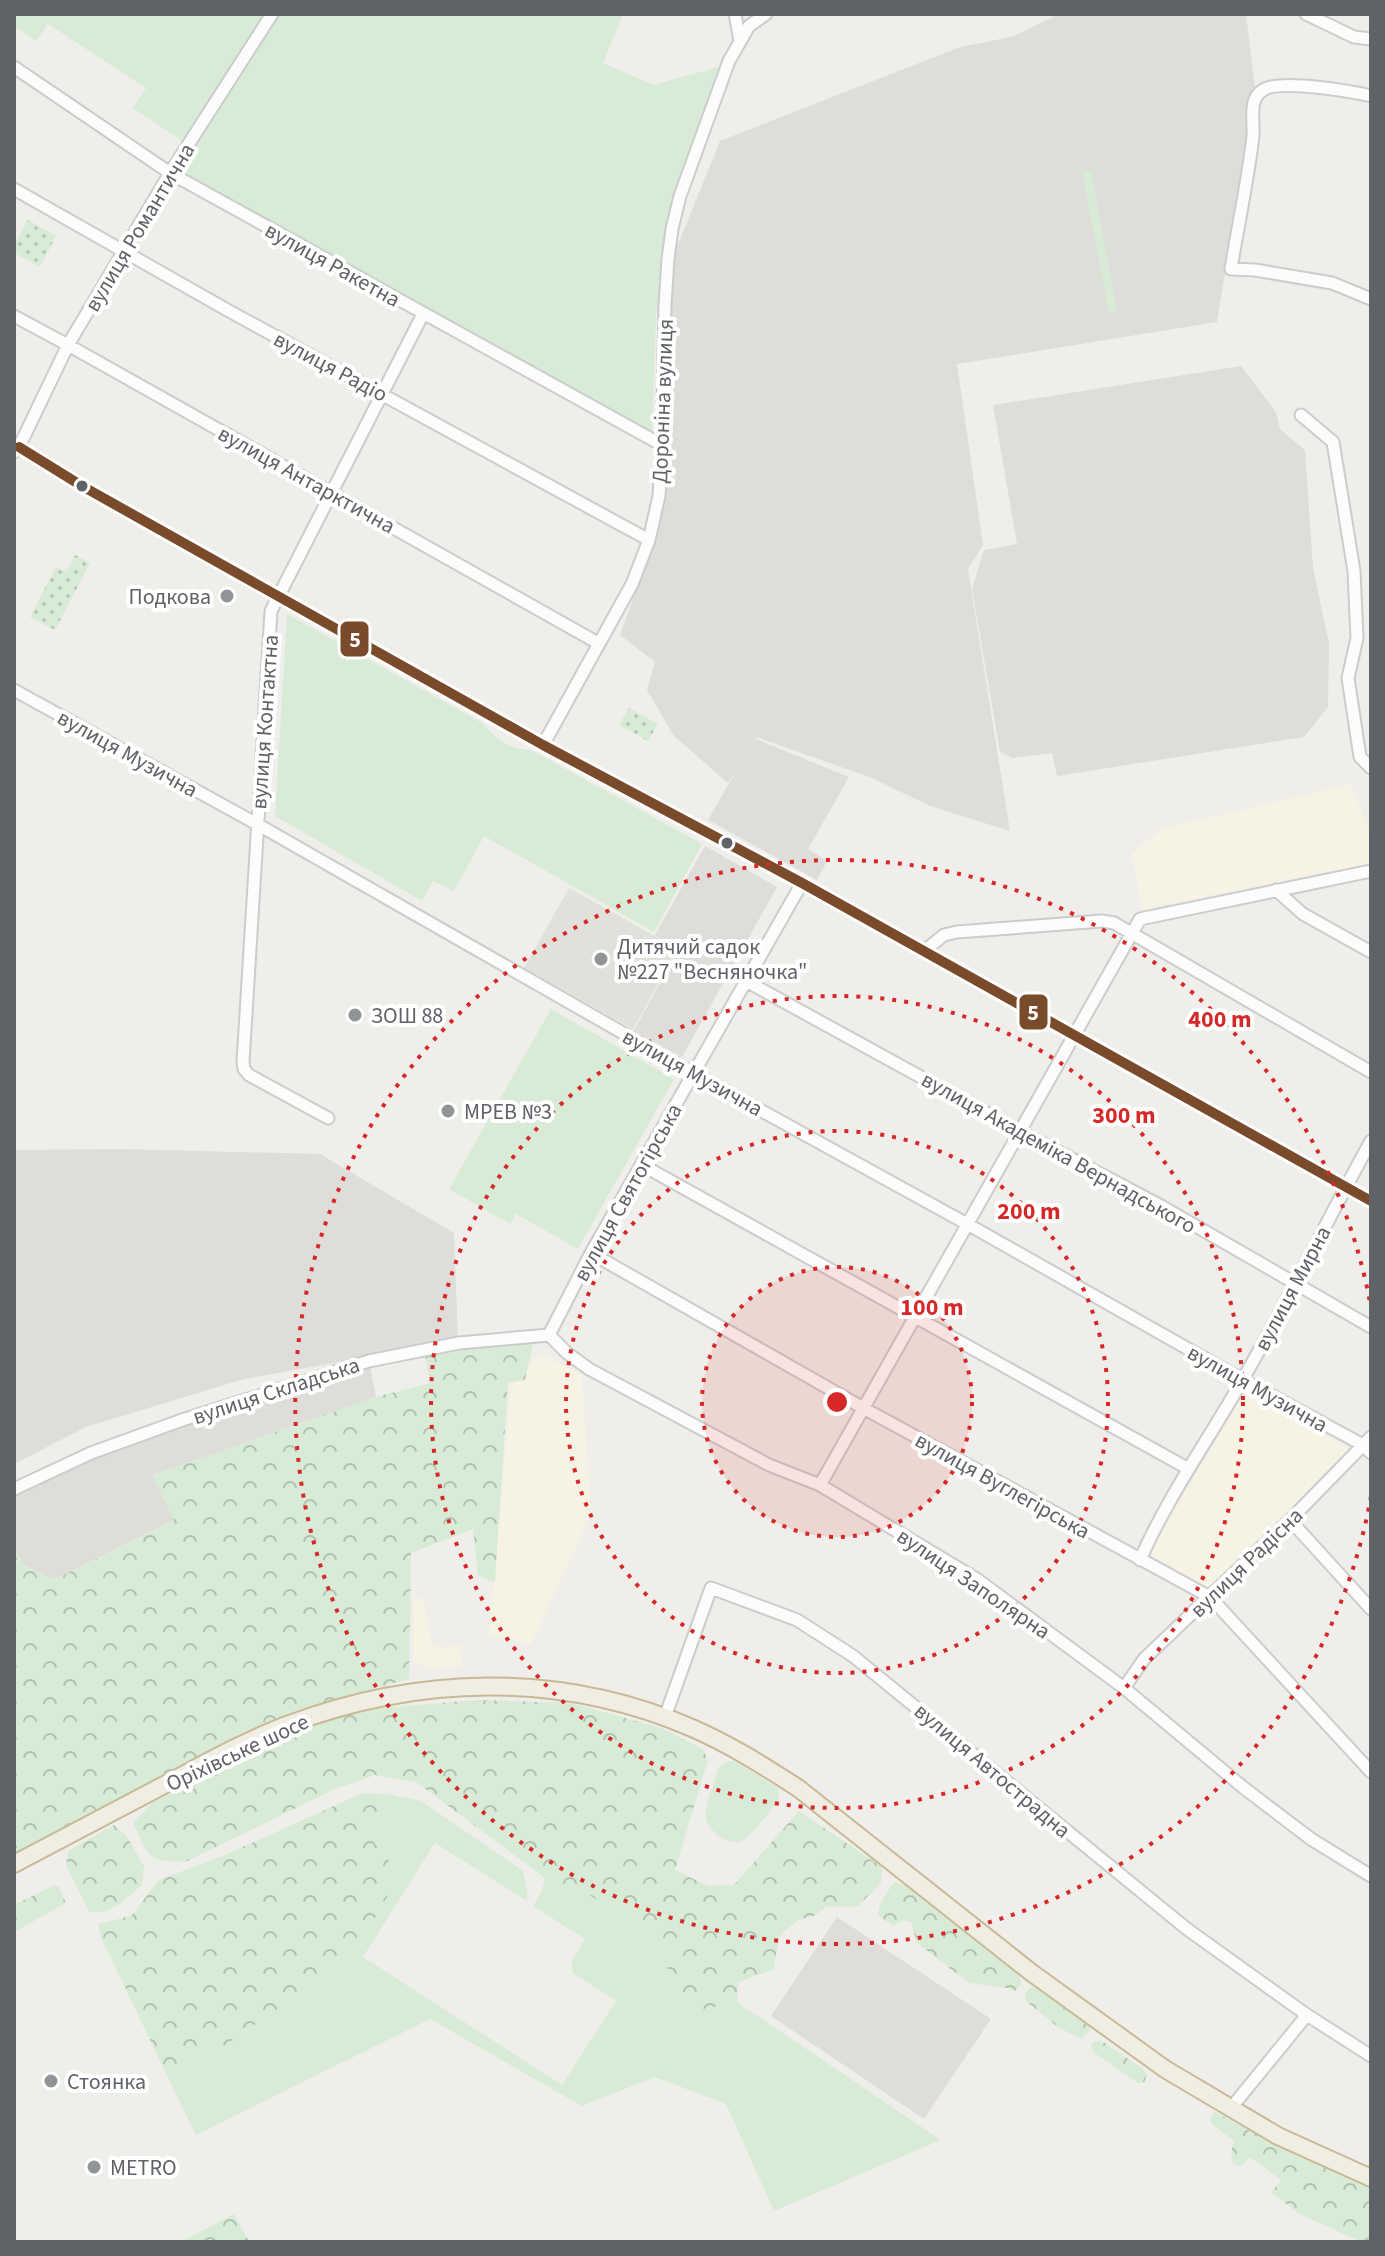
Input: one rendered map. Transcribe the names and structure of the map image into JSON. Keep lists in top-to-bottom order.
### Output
{
  "streets": {
    "highway": ["Оріхівське шосе"],
    "street": [
      "вулиця Романтична",
      "вулиця Ракетна",
      "вулиця Радіо",
      "Дороніна вулиця",
      "вулиця Антарктична",
      "вулиця Контактна",
      "вулиця Музична",
      "вулиця Академіка Вернадського",
      "вулиця Святогірська",
      "вулиця Мирна",
      "вулиця Складська",
      "вулиця Вуглегірська",
      "вулиця Радісна",
      "вулиця Заполярна",
      "вулиця Автострадна"
    ]
  },
  "crossings": [
    ["вулиця Романтична", "вулиця Ракетна"],
    ["вулиця Романтична", "вулиця Радіо"],
    ["вулиця Романтична", "вулиця Антарктична"],
    ["вулиця Ракетна", "Дороніна вулиця"],
    ["вулиця Ракетна", "вулиця Контактна"],
    ["вулиця Радіо", "Дороніна вулиця"],
    ["вулиця Радіо", "вулиця Контактна"],
    ["Дороніна вулиця", "вулиця Антарктична"],
    ["вулиця Антарктична", "вулиця Контактна"],
    ["вулиця Контактна", "вулиця Музична"],
    ["вулиця Музична", "вулиця Святогірська"],
    ["вулиця Музична", "вулиця Мирна"],
    ["вулиця Музична", "вулиця Радісна"],
    ["вулиця Академіка Вернадського", "вулиця Святогірська"],
    ["вулиця Академіка Вернадського", "вулиця Мирна"],
    ["вулиця Святогірська", "вулиця Складська"],
    ["вулиця Святогірська", "вулиця Вуглегірська"],
    ["вулиця Святогірська", "вулиця Заполярна"],
    ["вулиця Мирна", "вулиця Вуглегірська"],
    ["вулиця Складська", "вулиця Заполярна"],
    ["вулиця Вуглегірська", "вулиця Радісна"],
    ["вулиця Радісна", "вулиця Заполярна"],
    ["Оріхівське шосе", "вулиця Автострадна"]
  ],
  "places": [
    "Подкова",
    "Дитячий садок №227 \"Весняночка\"",
    "ЗОШ 88",
    "МРЕВ №3",
    "Стоянка",
    "METRO"
  ],
  "lines": ["transit line 5"],
  "rings": [
    "400 m",
    "300 m",
    "200 m",
    "100 m"
  ]
}
